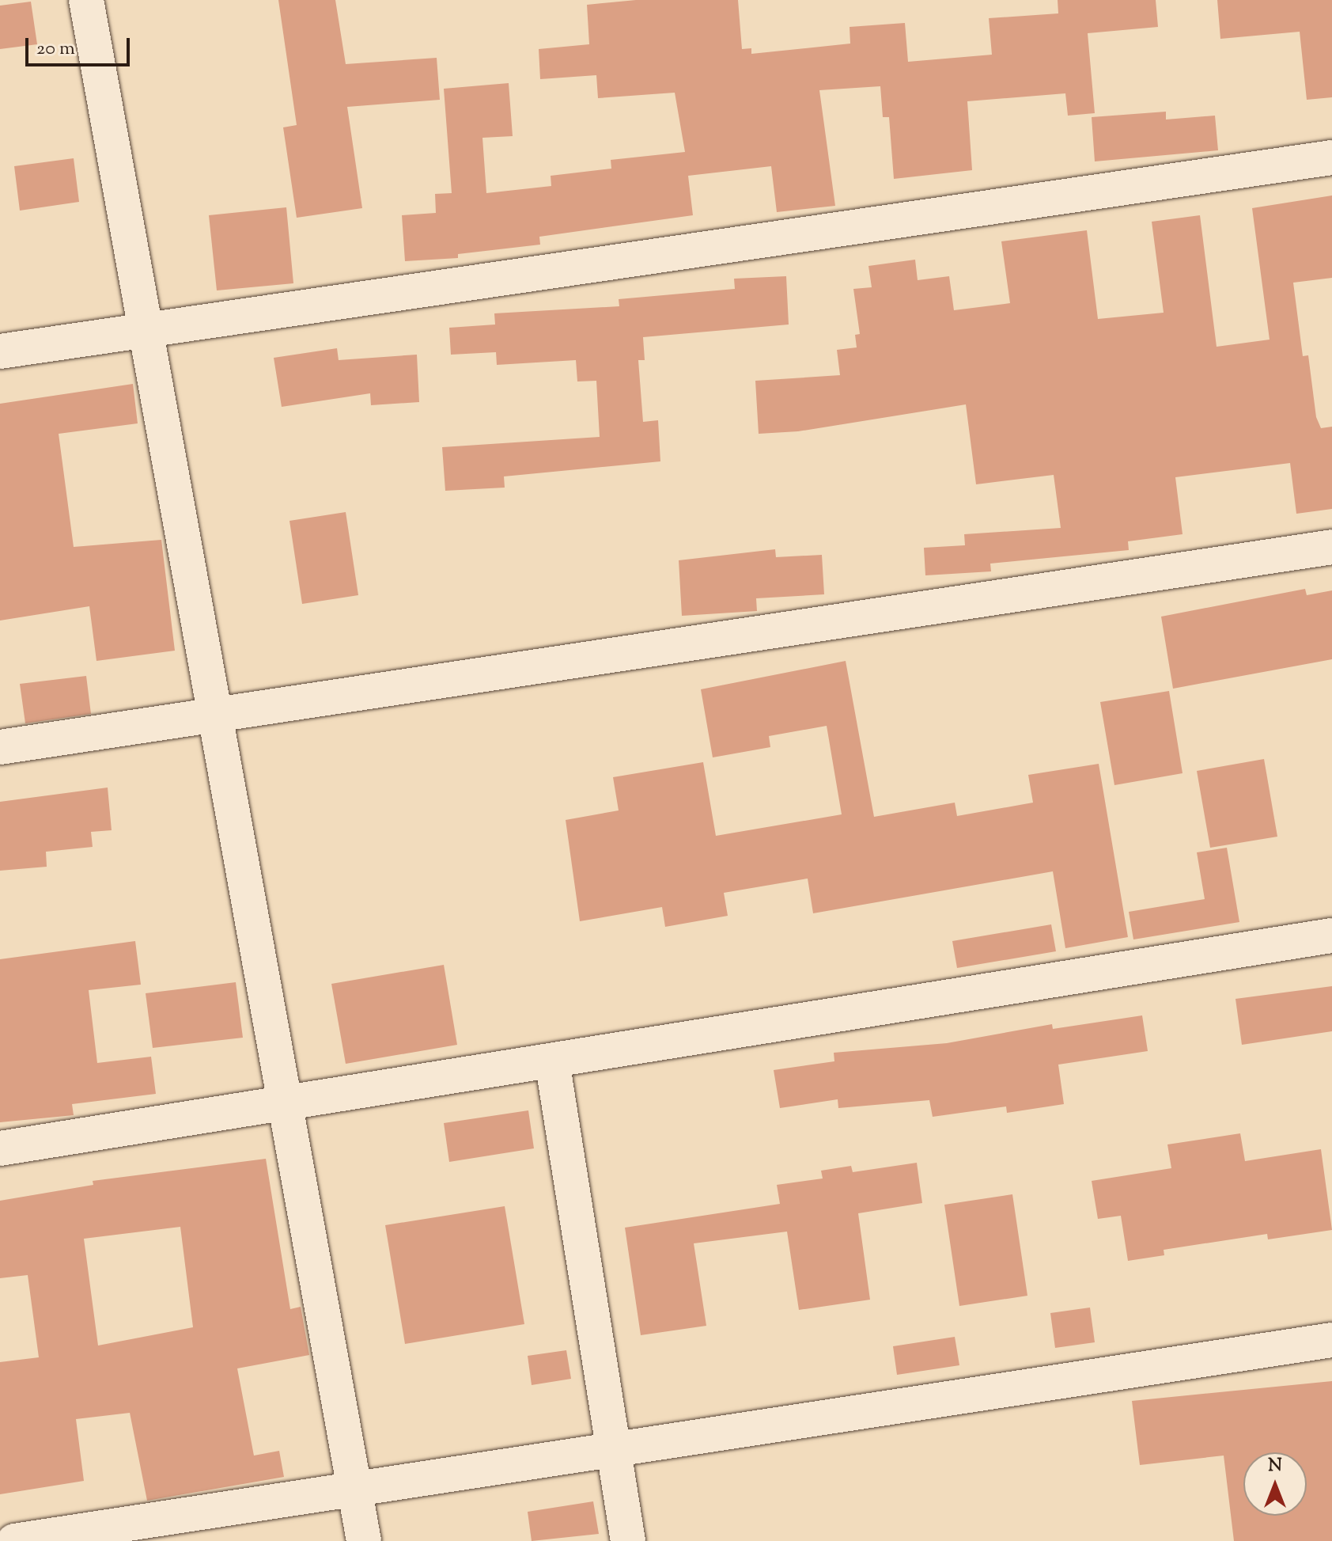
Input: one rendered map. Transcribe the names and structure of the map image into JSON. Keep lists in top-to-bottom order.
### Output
{
  "scale_bar": "20 m",
  "north": "top"
}
